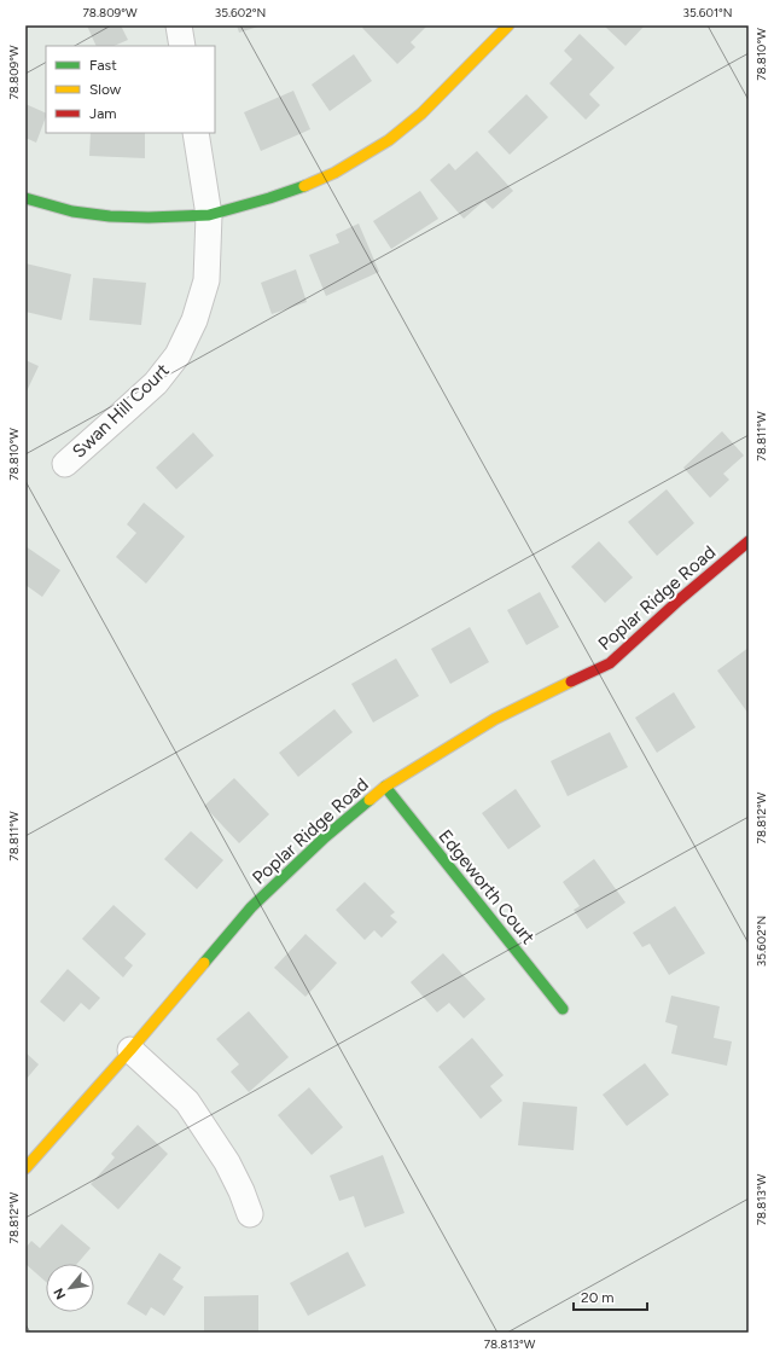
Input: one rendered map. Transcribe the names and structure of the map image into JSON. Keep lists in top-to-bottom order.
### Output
{
  "streets": {
    "street": ["Swan Hill Court", "Poplar Ridge Road", "Edgeworth Court"]
  },
  "crossings": [
    ["Poplar Ridge Road", "Edgeworth Court"]
  ],
  "legend": ["Fast", "Slow", "Jam"],
  "scale_bar": "20 m",
  "north": "bottom left",
  "coordinates": [
    "78.809°W",
    "35.602°N",
    "35.601°N",
    "78.810°W",
    "78.811°W",
    "78.812°W",
    "78.813°W"
  ]
}
